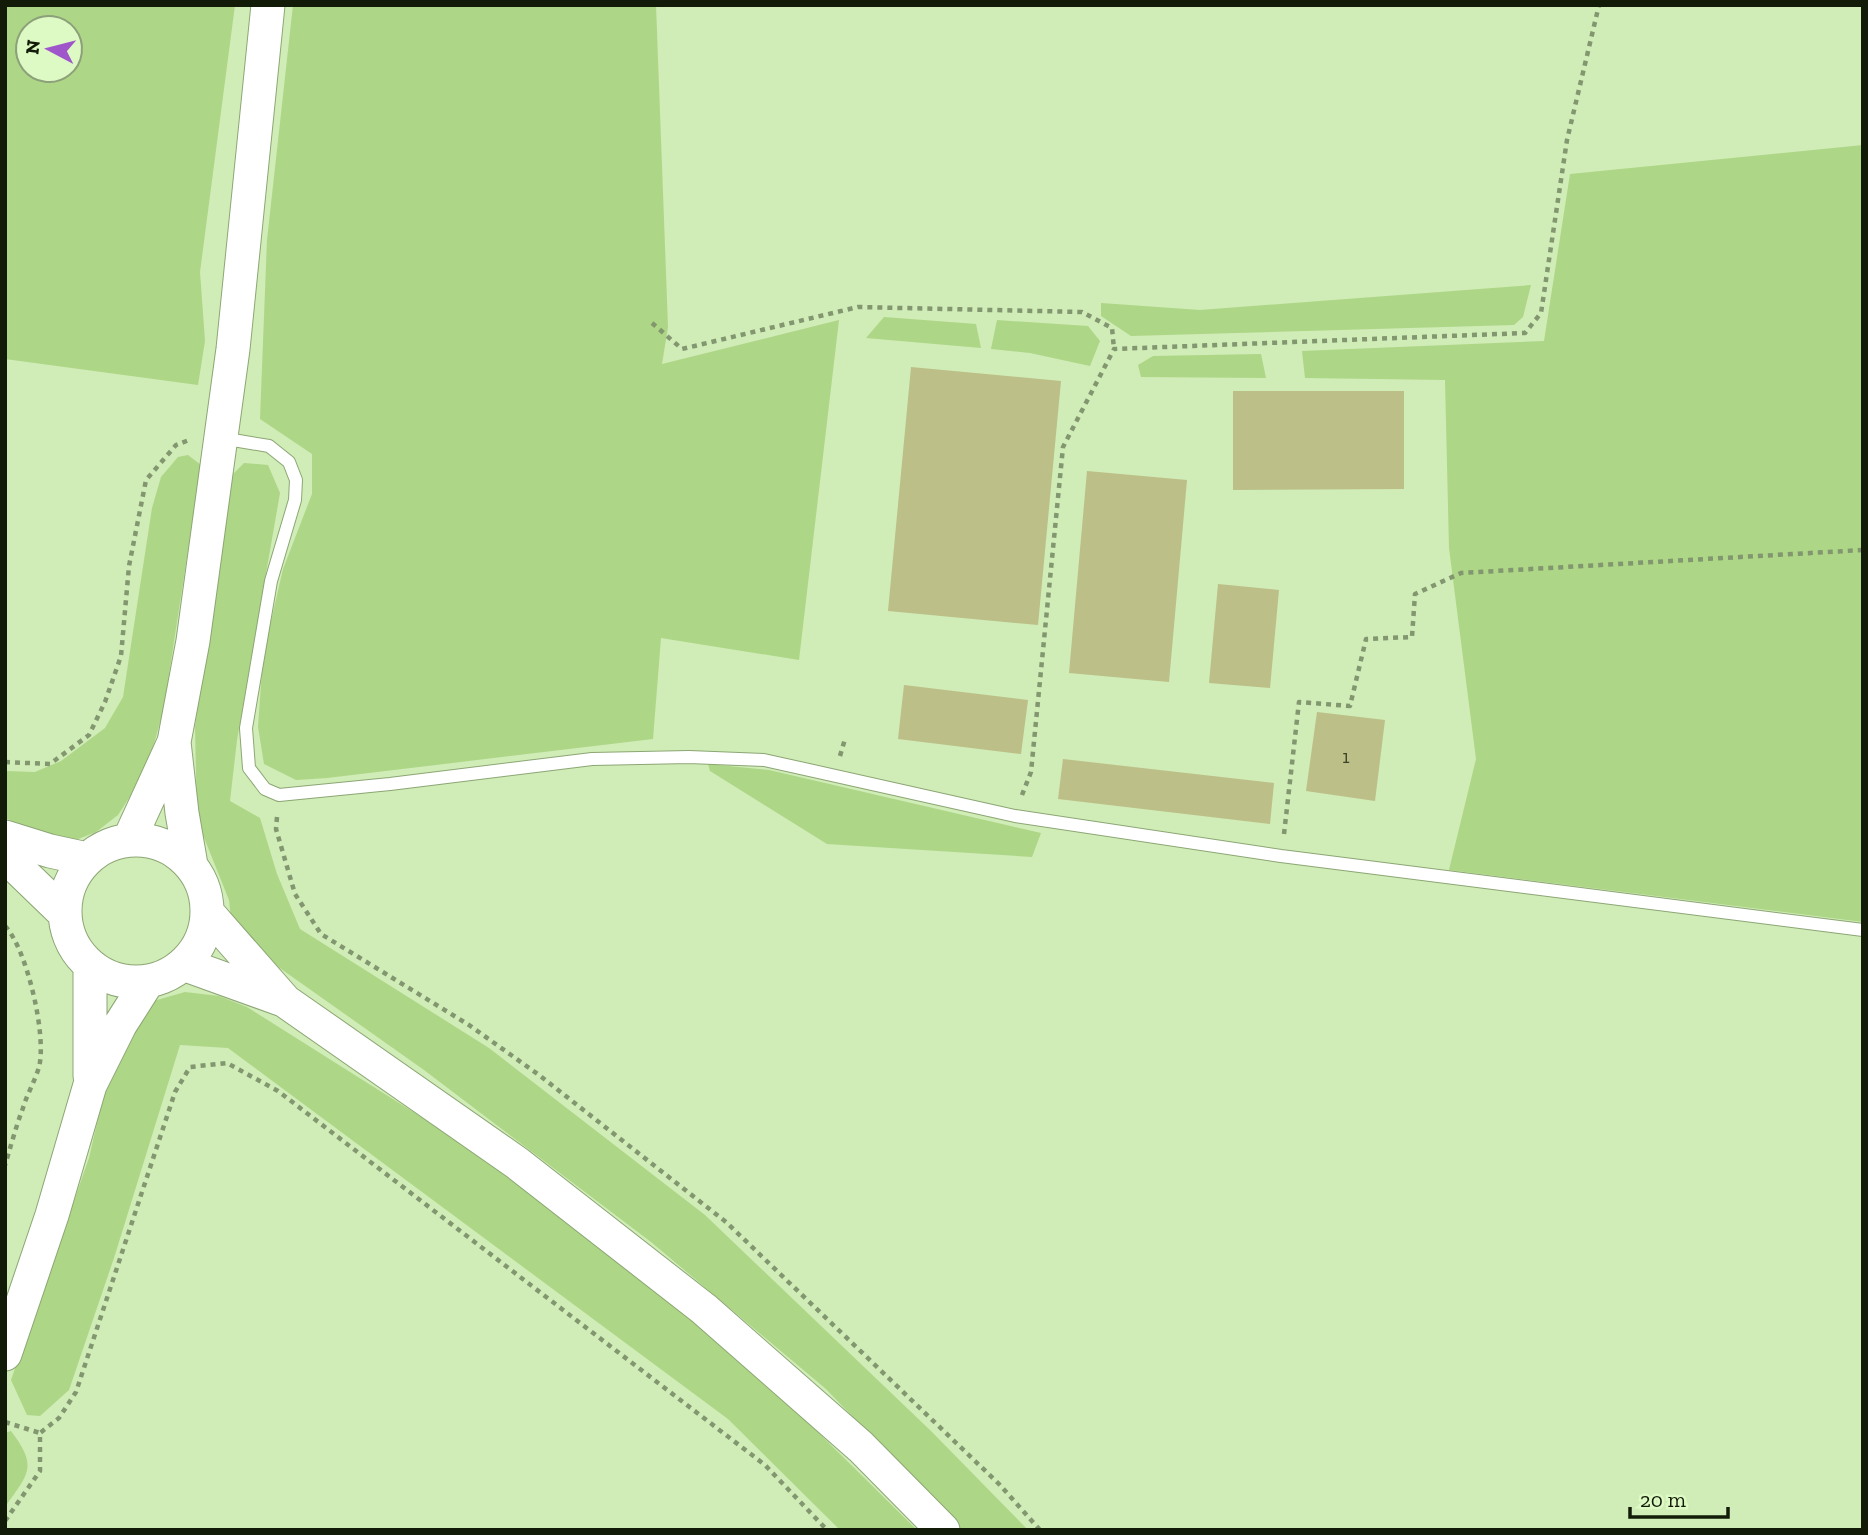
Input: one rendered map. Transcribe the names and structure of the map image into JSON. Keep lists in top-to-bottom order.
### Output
{
  "house_numbers": ["1"],
  "scale_bar": "20 m",
  "north": "left"
}
